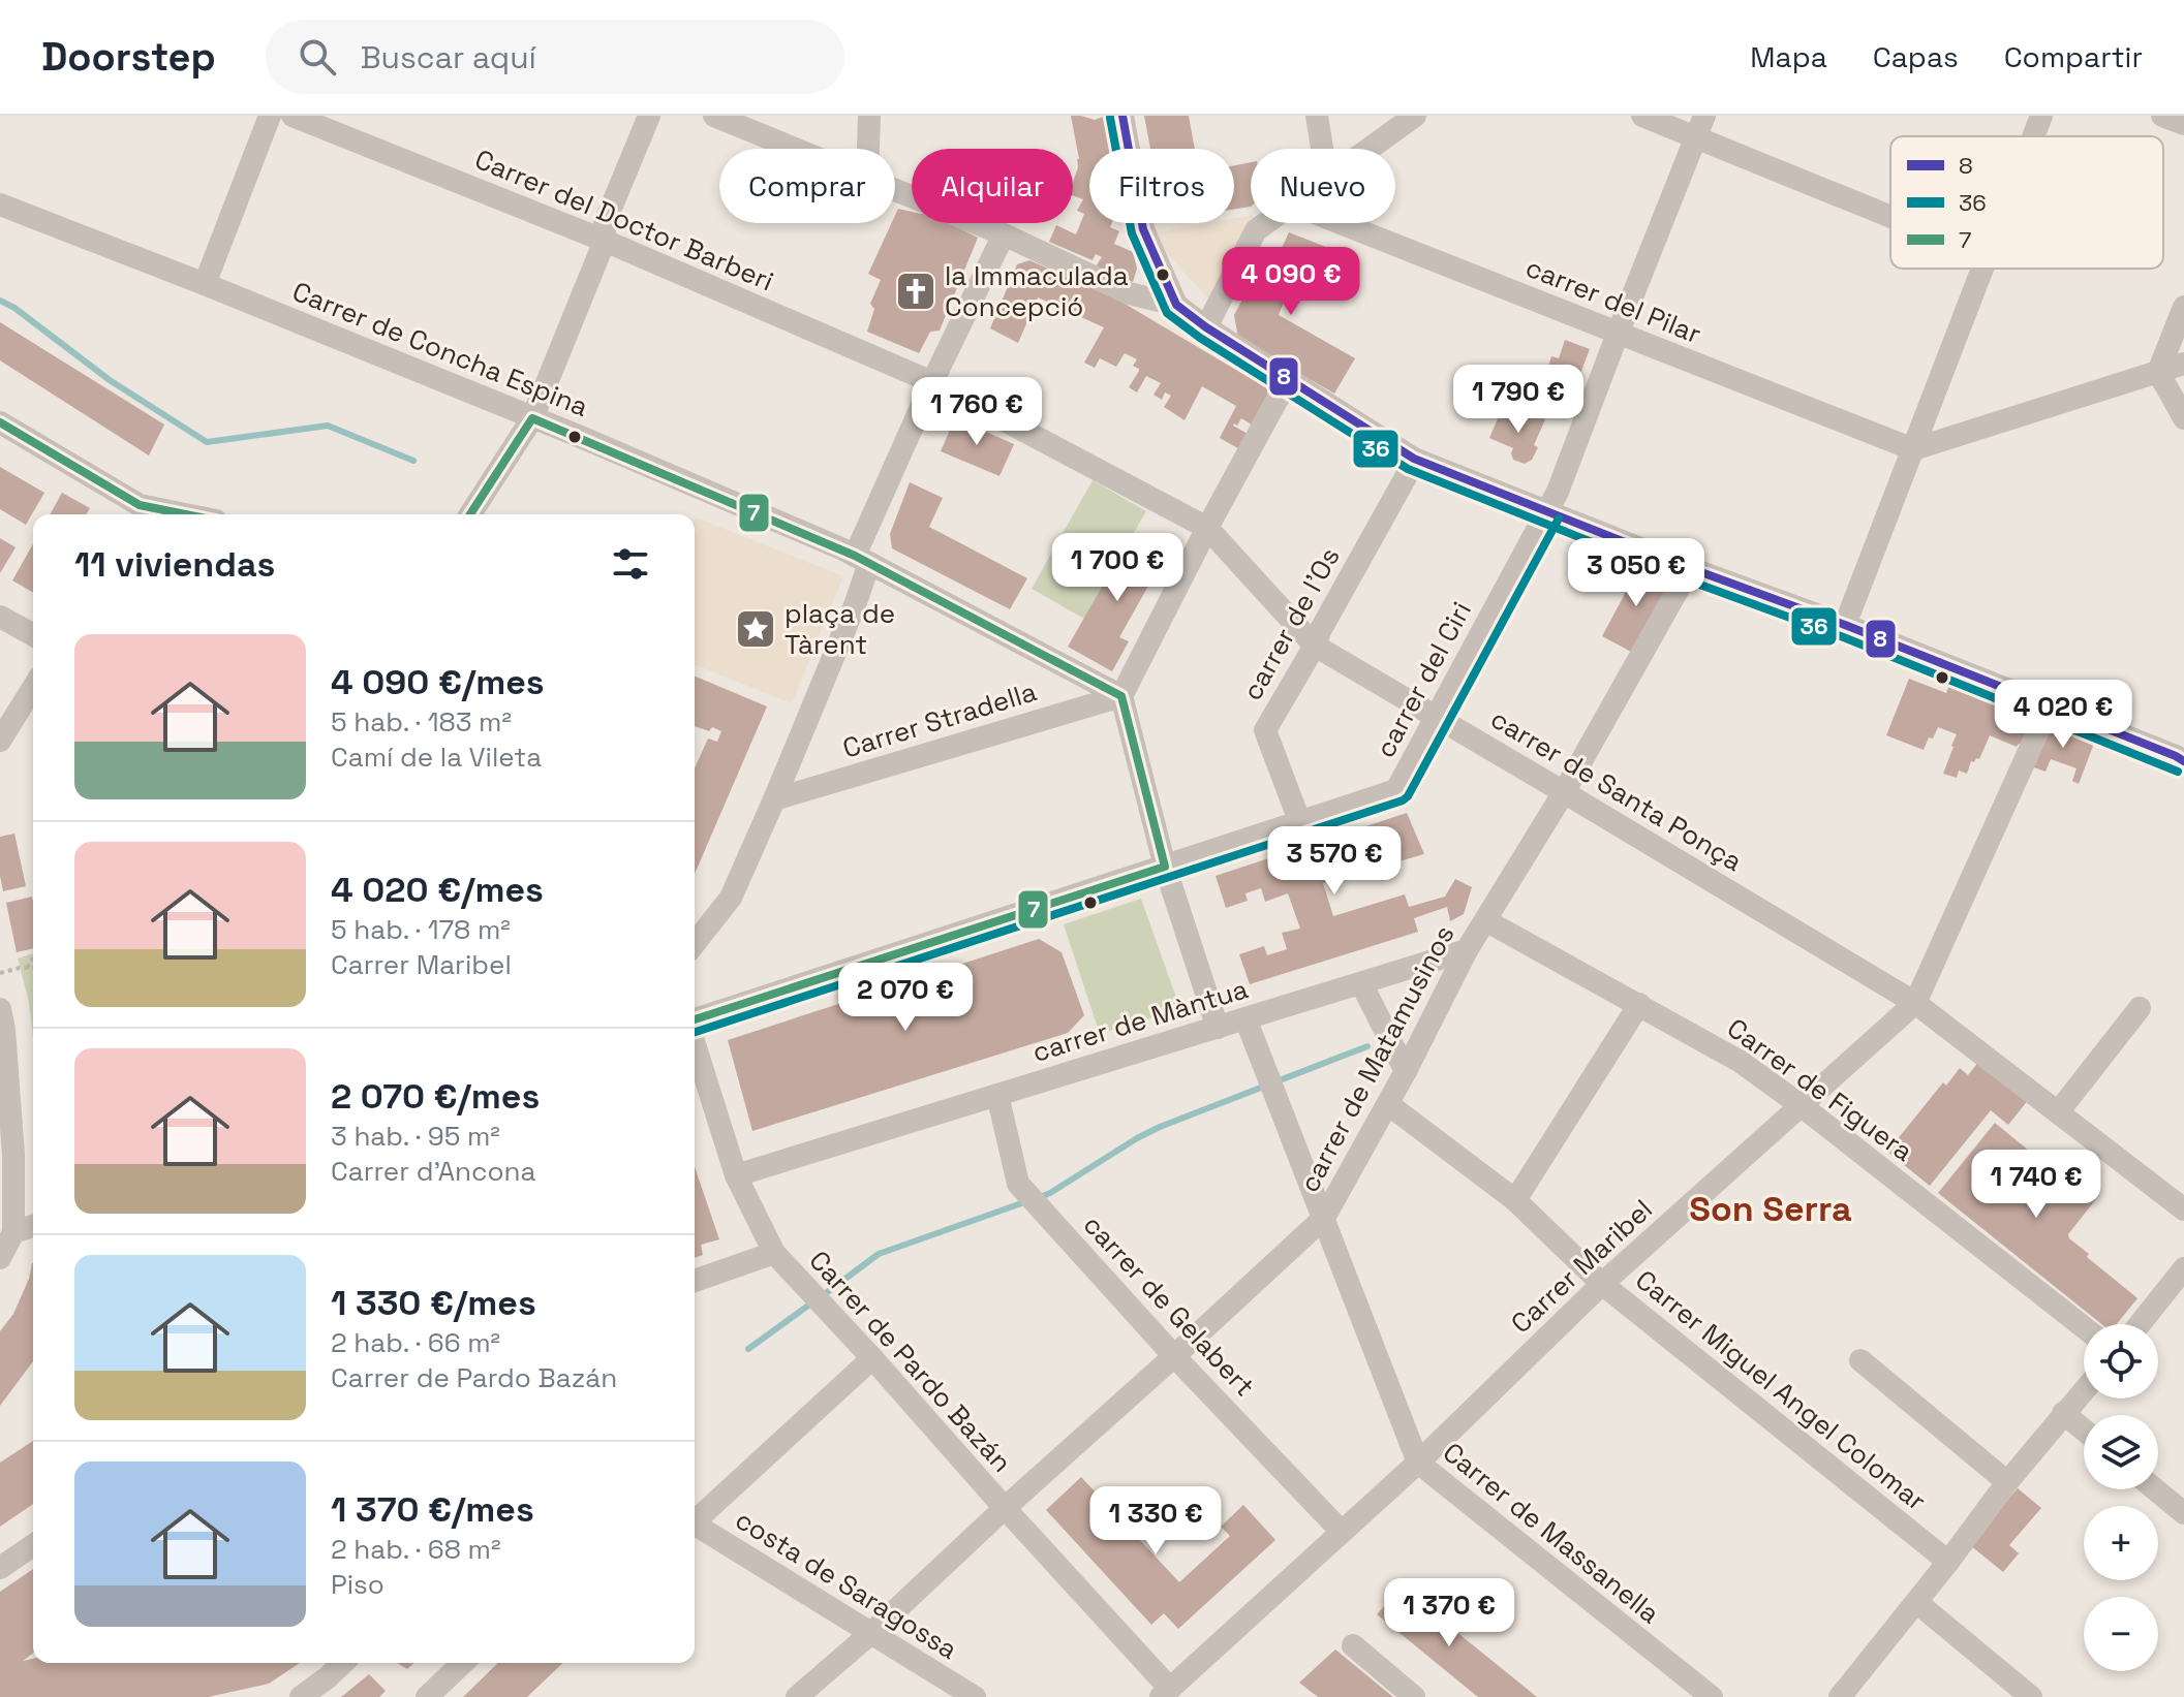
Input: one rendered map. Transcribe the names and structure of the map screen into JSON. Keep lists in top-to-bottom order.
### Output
{
  "streets": {
    "street": [
      "Carrer del Doctor Barberi",
      "carrer del Pilar",
      "Carrer de Concha Espina",
      "carrer de l'Os",
      "carrer del Ciri",
      "Carrer Stradella",
      "carrer de Santa Ponça",
      "carrer de Màntua",
      "carrer de Matamusinos",
      "Carrer de Figuera",
      "Carrer Maribel",
      "carrer de Gelabert",
      "Carrer de Pardo Bazán",
      "Carrer Miguel Angel Colomar",
      "Carrer de Massanella",
      "costa de Saragossa"
    ]
  },
  "crossings": [
    ["Carrer del Doctor Barberi", "carrer de Santa Ponça"],
    ["carrer del Pilar", "carrer del Ciri"],
    ["Carrer de Concha Espina", "Carrer Stradella"],
    ["carrer de l'Os", "carrer del Ciri"],
    ["carrer de l'Os", "carrer de Santa Ponça"],
    ["carrer del Ciri", "carrer de Santa Ponça"],
    ["carrer de Santa Ponça", "carrer de Matamusinos"],
    ["carrer de Santa Ponça", "Carrer Maribel"],
    ["carrer de Màntua", "carrer de Matamusinos"],
    ["carrer de Màntua", "carrer de Gelabert"],
    ["carrer de Màntua", "Carrer de Pardo Bazán"],
    ["carrer de Màntua", "Carrer de Massanella"],
    ["carrer de Matamusinos", "Carrer de Figuera"],
    ["carrer de Matamusinos", "carrer de Gelabert"],
    ["carrer de Matamusinos", "Carrer de Pardo Bazán"],
    ["carrer de Matamusinos", "Carrer Miguel Angel Colomar"],
    ["carrer de Matamusinos", "Carrer de Massanella"],
    ["carrer de Matamusinos", "costa de Saragossa"],
    ["Carrer de Figuera", "Carrer Maribel"],
    ["Carrer Maribel", "carrer de Gelabert"],
    ["Carrer Maribel", "Carrer de Pardo Bazán"],
    ["Carrer Maribel", "Carrer Miguel Angel Colomar"],
    ["Carrer Maribel", "Carrer de Massanella"]
  ],
  "districts": ["Son Serra"],
  "places": {
    "church": ["la Immaculada Concepció"],
    "place": ["plaça de Tàrent"]
  },
  "lines": ["transit line 8", "transit line 36", "transit line 7"],
  "legend": ["8", "36", "7"],
  "page": {
    "header": "Doorstep",
    "search": "Buscar aquí",
    "nav": ["Mapa", "Capas", "Compartir"],
    "chip": [
      "Comprar",
      "Alquilar",
      "Filtros",
      "Nuevo"
    ],
    "price": [
      "4 090 €",
      "1 790 €",
      "1 760 €",
      "1 700 €",
      "3 050 €",
      "4 020 €",
      "3 570 €",
      "2 070 €",
      "1 740 €",
      "1 330 €",
      "1 370 €"
    ],
    "heading": "11 viviendas",
    "list": [
      {
        "name": "4 090 €/mes",
        "note": "5 hab. · 183 m² · Camí de la Vileta"
      },
      {
        "name": "4 020 €/mes",
        "note": "5 hab. · 178 m² · Carrer Maribel"
      },
      {
        "name": "2 070 €/mes",
        "note": "3 hab. · 95 m² · Carrer d'Ancona"
      },
      {
        "name": "1 330 €/mes",
        "note": "2 hab. · 66 m² · Carrer de Pardo Bazán"
      },
      {
        "name": "1 370 €/mes",
        "note": "2 hab. · 68 m² · Piso"
      }
    ],
    "map_buttons": ["+", "−"]
  }
}
